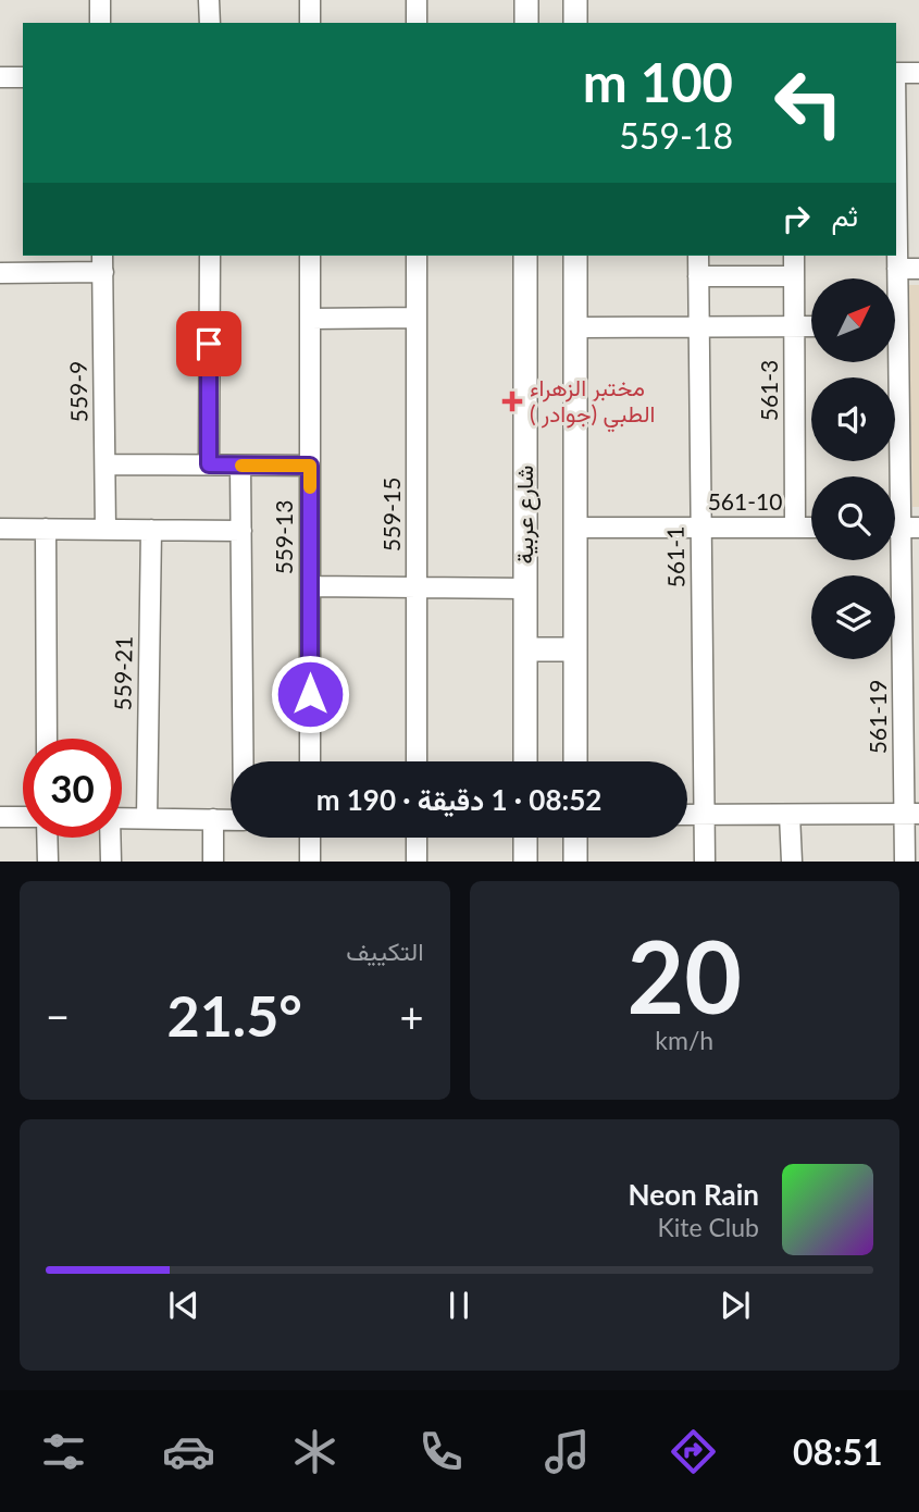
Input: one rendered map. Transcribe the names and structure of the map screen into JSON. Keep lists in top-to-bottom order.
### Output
{
  "streets": {
    "main road": ["شارع عربية"],
    "street": [
      "561-3",
      "559-9",
      "561-10",
      "559-15",
      "559-13",
      "561-1",
      "559-21",
      "561-19"
    ]
  },
  "crossings": [
    ["561-3", "561-10"],
    ["561-10", "561-1"]
  ],
  "places": {
    "health": ["مختبر الزهراء الطبي (جوادر )"]
  },
  "north": "top right",
  "page": {
    "turn": ["100 m", "559-18"],
    "then": "ثم",
    "limit": "30",
    "trip": "08:52 · 1 دقيقة · 190 m",
    "tile": [
      ["20", "km/h"],
      "التكييف"
    ],
    "heat": ["−", "21.5°", "+"],
    "song": ["Neon Rain", "Kite Club"],
    "tabs": "08:51"
  }
}
